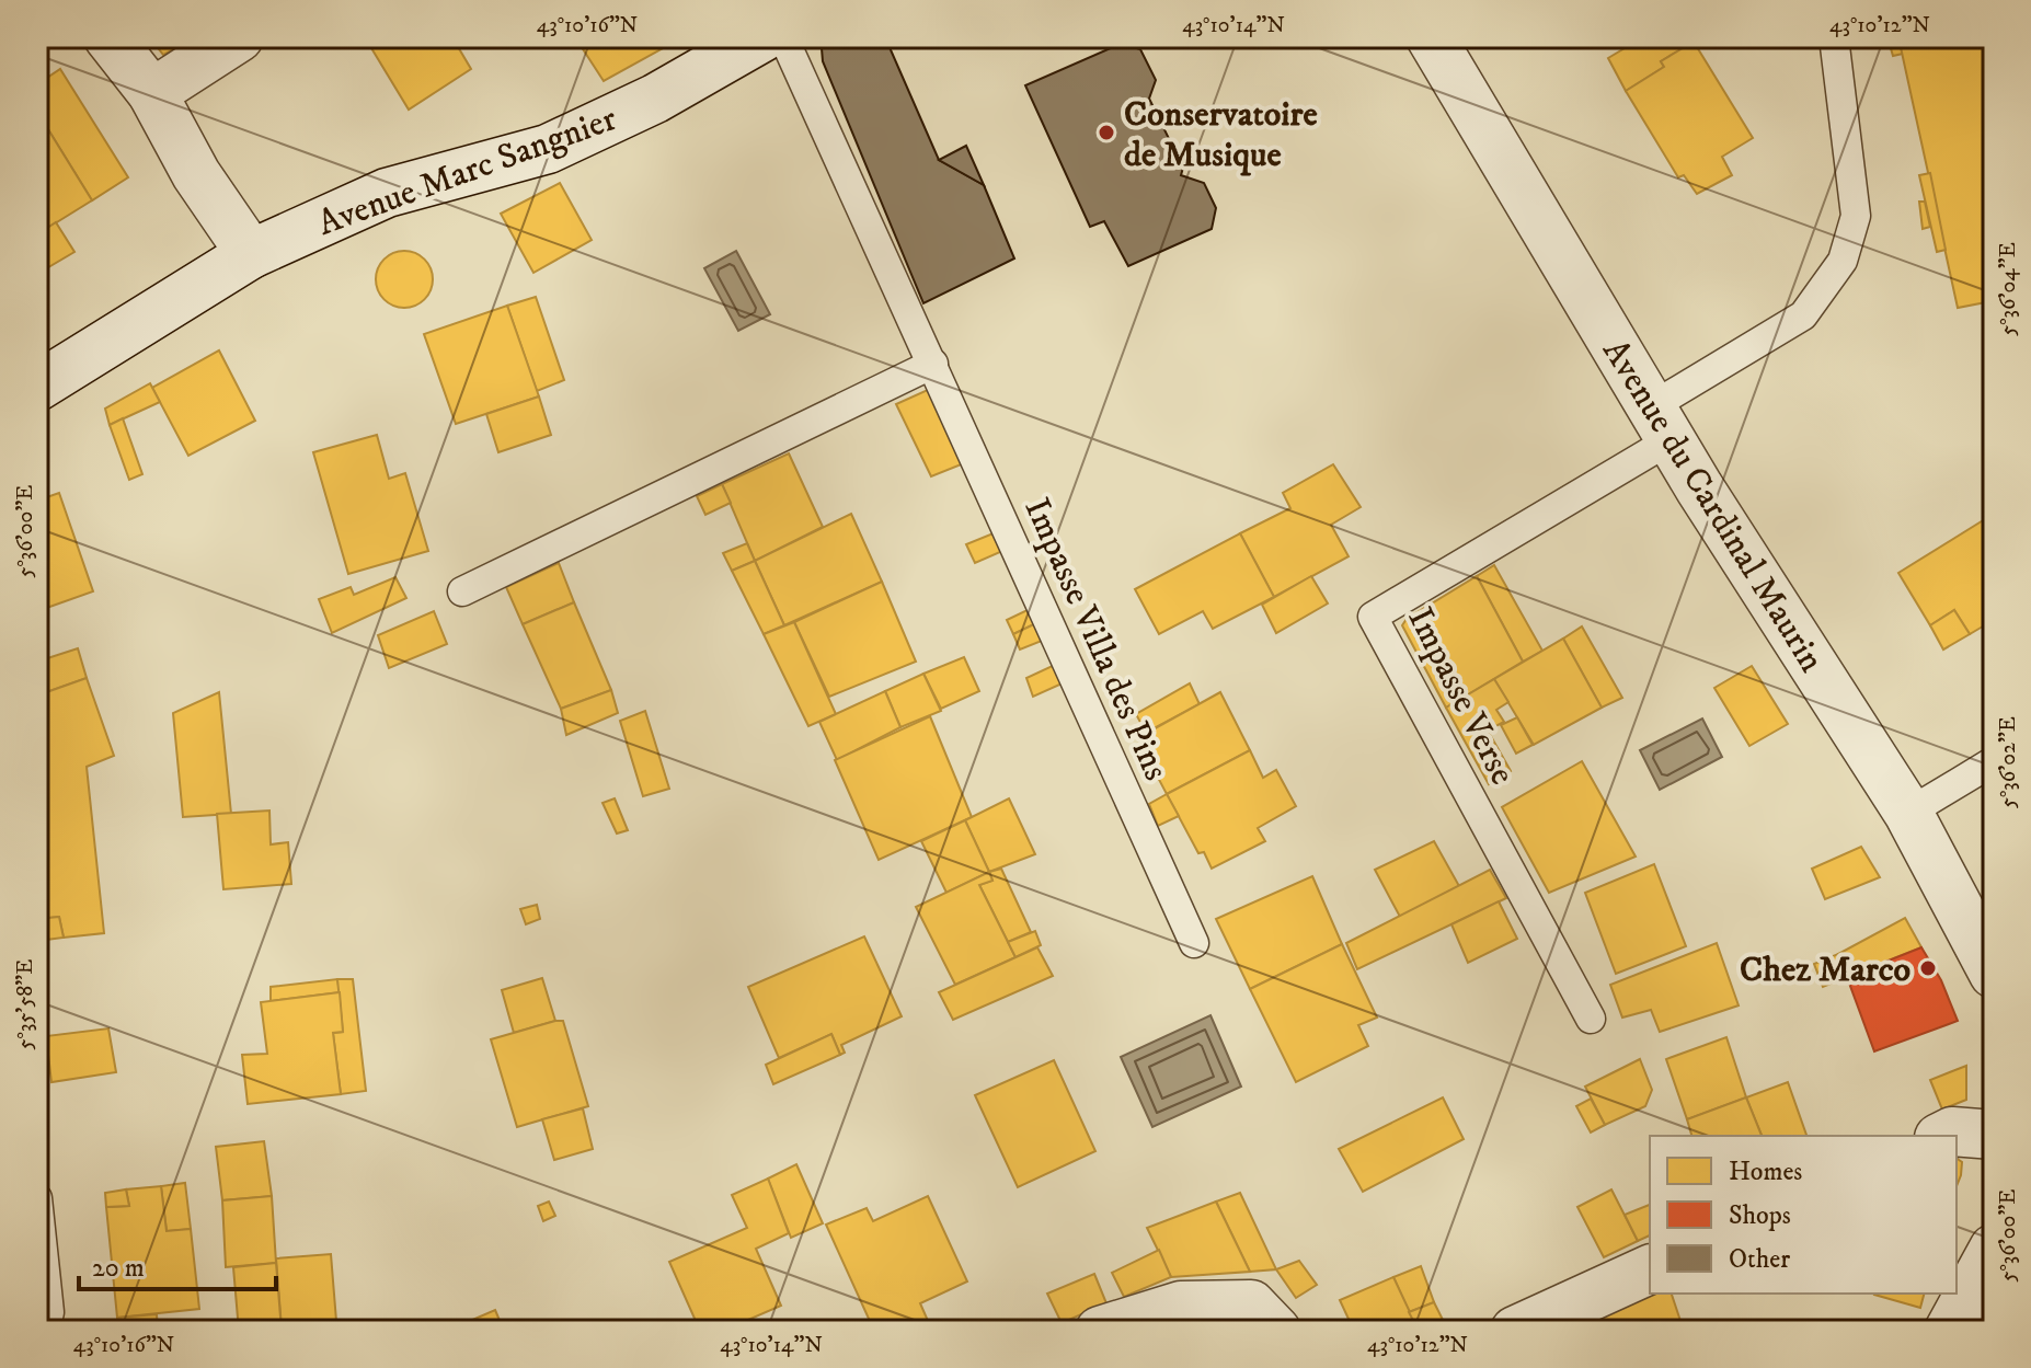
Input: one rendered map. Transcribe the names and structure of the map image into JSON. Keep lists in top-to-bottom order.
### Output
{
  "streets": {
    "street": ["Avenue Marc Sangnier", "Avenue du Cardinal Maurin"],
    "lane": ["Impasse Villa des Pins", "Impasse Verse"]
  },
  "crossings": [
    ["Avenue du Cardinal Maurin", "Impasse Verse"]
  ],
  "places": ["Conservatoire de Musique", "Chez Marco"],
  "legend": ["Homes", "Shops", "Other"],
  "scale_bar": "20 m",
  "coordinates": [
    "43°10'16\"N",
    "43°10'14\"N",
    "43°10'12\"N",
    "5°36'04\"E",
    "5°36'00\"E",
    "5°36'02\"E",
    "5°35'58\"E"
  ]
}
